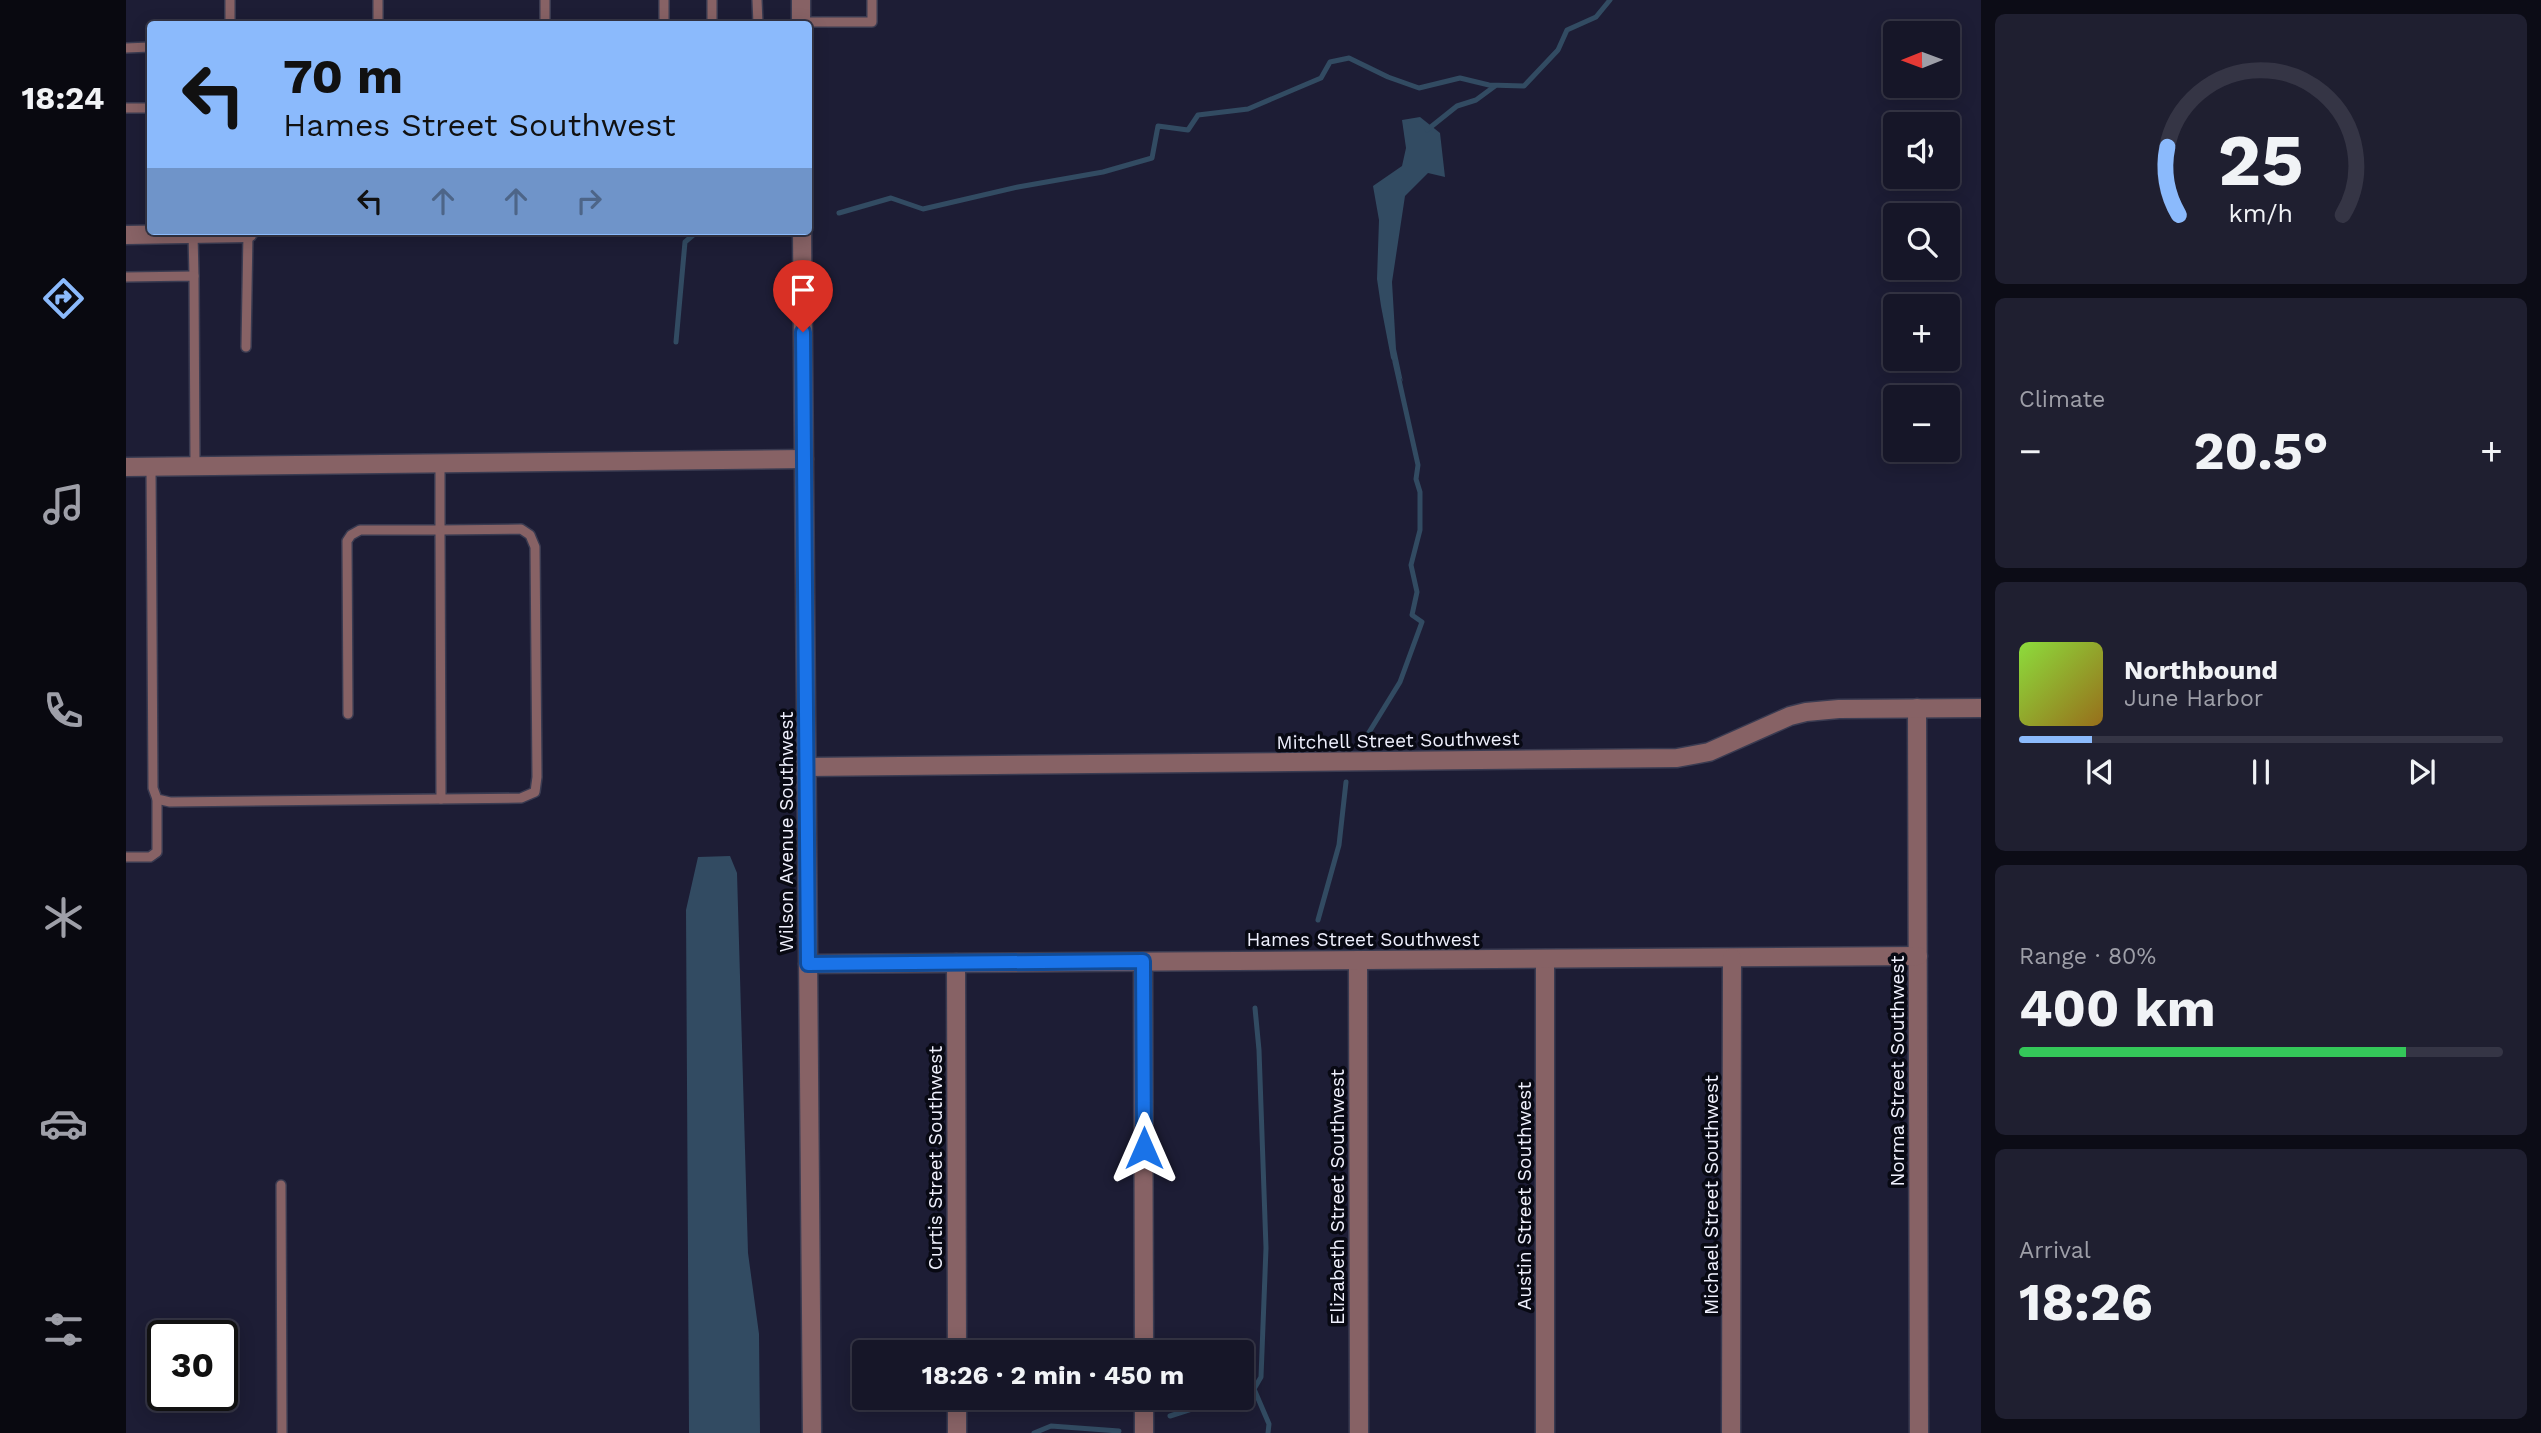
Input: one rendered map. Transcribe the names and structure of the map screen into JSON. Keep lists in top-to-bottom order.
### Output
{
  "streets": {
    "street": [
      "Mitchell Street Southwest",
      "Wilson Avenue Southwest",
      "Hames Street Southwest",
      "Norma Street Southwest",
      "Curtis Street Southwest",
      "Michael Street Southwest",
      "Austin Street Southwest",
      "Elizabeth Street Southwest"
    ]
  },
  "crossings": [
    ["Mitchell Street Southwest", "Wilson Avenue Southwest"],
    ["Mitchell Street Southwest", "Norma Street Southwest"],
    ["Wilson Avenue Southwest", "Hames Street Southwest"],
    ["Hames Street Southwest", "Norma Street Southwest"],
    ["Hames Street Southwest", "Curtis Street Southwest"],
    ["Hames Street Southwest", "Michael Street Southwest"],
    ["Hames Street Southwest", "Austin Street Southwest"],
    ["Hames Street Southwest", "Elizabeth Street Southwest"]
  ],
  "north": "left",
  "page": {
    "tabs": "18:24",
    "map_buttons": ["+", "−"],
    "turn": ["70 m", "Hames Street Southwest"],
    "tile": [
      "Climate",
      ["Range · 80%", "400 km"],
      ["Arrival", "18:26"]
    ],
    "heat": ["−", "20.5°", "+"],
    "song": ["Northbound", "June Harbor"],
    "limit": "30",
    "trip": "18:26 · 2 min · 450 m",
    "gauge": ["25", "km/h"]
  }
}
